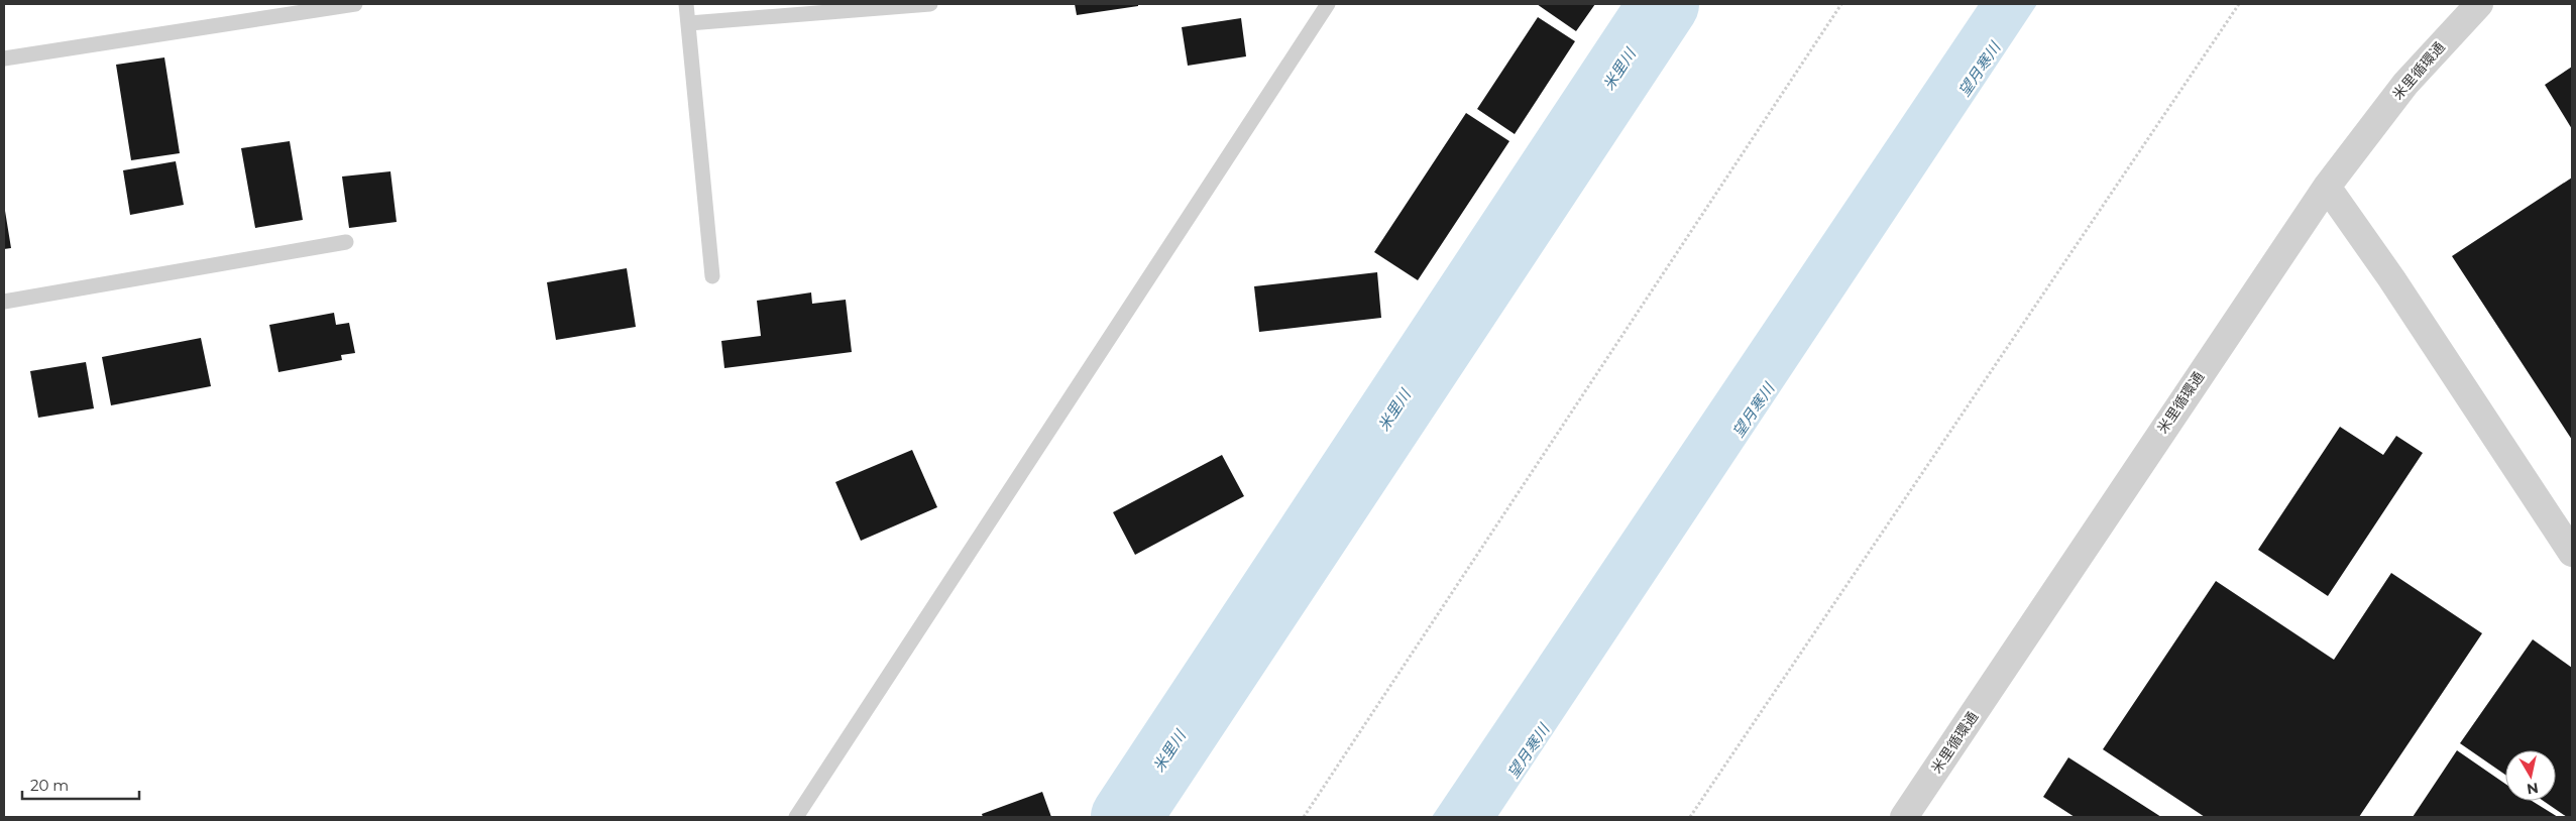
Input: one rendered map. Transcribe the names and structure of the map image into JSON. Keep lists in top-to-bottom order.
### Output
{
  "streets": {
    "street": ["米里循環通"]
  },
  "water": ["米里川", "望月寒川"],
  "scale_bar": "20 m",
  "north": "bottom"
}
